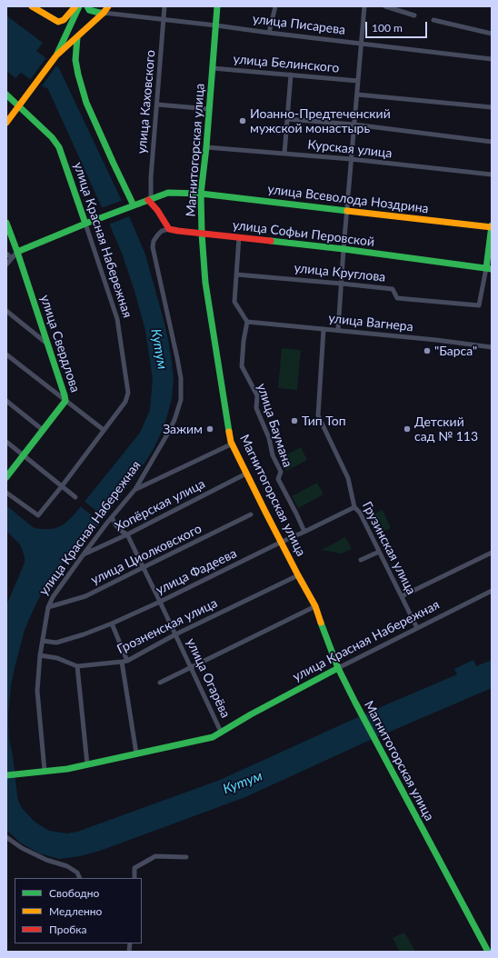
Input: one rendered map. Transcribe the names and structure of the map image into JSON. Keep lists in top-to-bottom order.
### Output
{
  "streets": {
    "main road": [
      "Магнитогорская улица",
      "улица Всеволода Ноздрина",
      "улица Софьи Перовской",
      "улица Красная Набережная",
      "улица Свердлова"
    ],
    "street": [
      "улица Писарева",
      "улица Белинского",
      "улица Каховского",
      "Курская улица",
      "улица Круглова",
      "улица Вагнера",
      "улица Баумана",
      "Хопёрская улица",
      "Грузинская улица",
      "улица Циолковского",
      "улица Фадеева",
      "Грозненская улица",
      "улица Огарёва"
    ]
  },
  "crossings": [
    ["улица Писарева", "улица Каховского"],
    ["улица Писарева", "Магнитогорская улица"],
    ["улица Белинского", "Магнитогорская улица"],
    ["улица Каховского", "улица Всеволода Ноздрина"],
    ["Курская улица", "Магнитогорская улица"],
    ["Магнитогорская улица", "улица Всеволода Ноздрина"],
    ["Магнитогорская улица", "улица Софьи Перовской"],
    ["Магнитогорская улица", "улица Красная Набережная"],
    ["Магнитогорская улица", "Хопёрская улица"],
    ["Магнитогорская улица", "улица Фадеева"],
    ["Магнитогорская улица", "Грозненская улица"],
    ["улица Софьи Перовской", "улица Красная Набережная"],
    ["улица Софьи Перовской", "улица Круглова"],
    ["улица Красная Набережная", "Хопёрская улица"],
    ["улица Красная Набережная", "Грузинская улица"],
    ["улица Красная Набережная", "улица Циолковского"],
    ["улица Красная Набережная", "улица Фадеева"],
    ["улица Красная Набережная", "Грозненская улица"],
    ["улица Красная Набережная", "улица Огарёва"],
    ["улица Вагнера", "улица Баумана"],
    ["улица Вагнера", "Грузинская улица"],
    ["улица Баумана", "улица Фадеева"],
    ["Хопёрская улица", "улица Огарёва"],
    ["Грузинская улица", "улица Фадеева"],
    ["улица Циолковского", "улица Огарёва"],
    ["улица Фадеева", "улица Огарёва"],
    ["Грозненская улица", "улица Огарёва"]
  ],
  "water": ["Кутум"],
  "places": [
    "Иоанно-Предтеченский мужской монастырь",
    "\"Барса\"",
    "Тип Топ",
    "Зажим",
    "Детский сад № 113"
  ],
  "legend": ["Свободно", "Медленно", "Пробка"],
  "scale_bar": "100 m"
}
